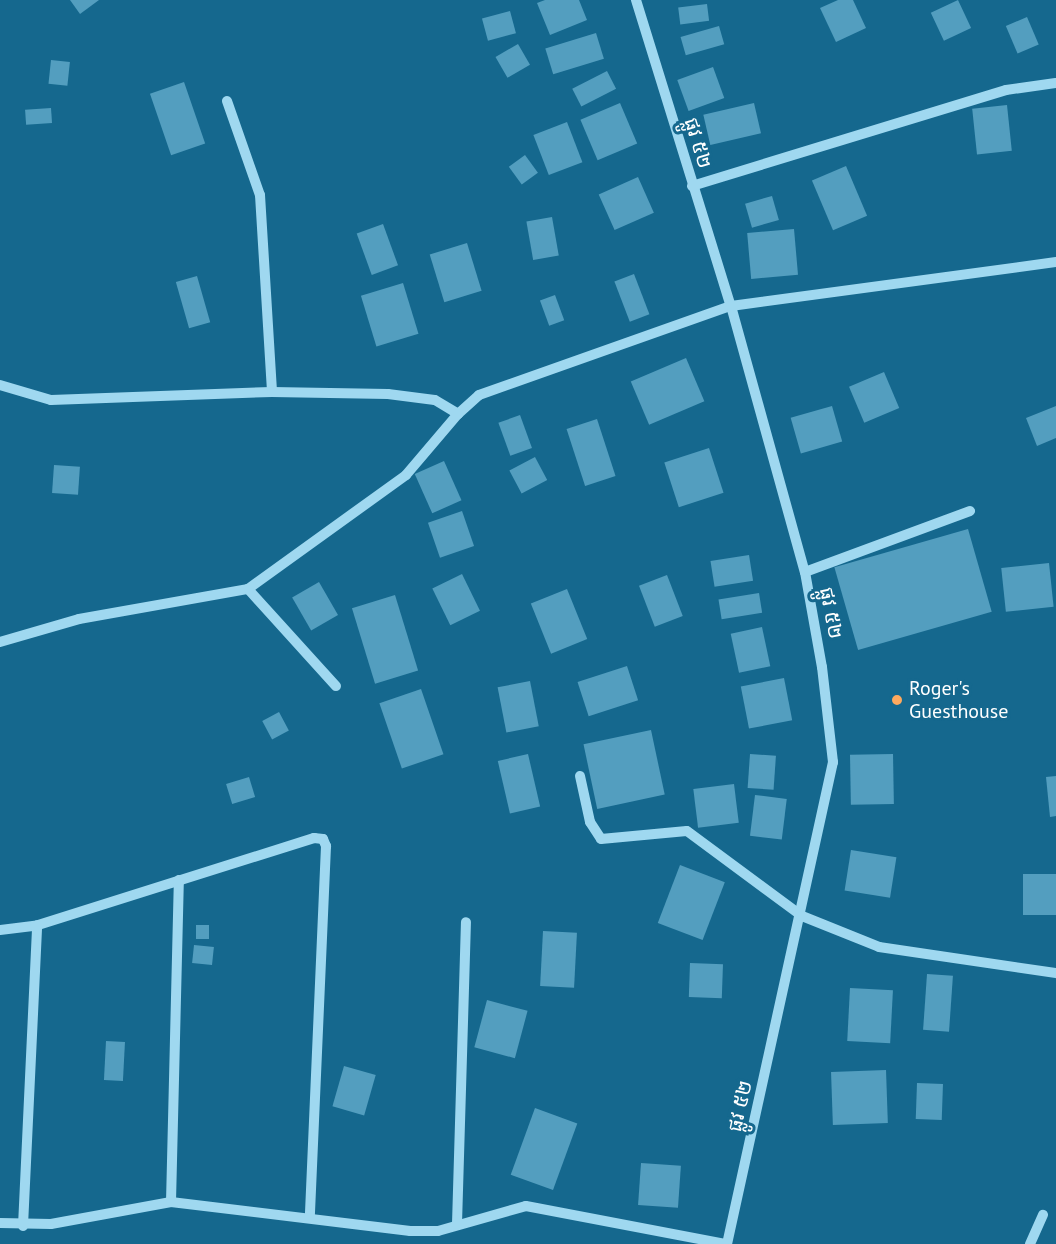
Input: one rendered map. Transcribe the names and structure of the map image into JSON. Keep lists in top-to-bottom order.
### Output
{
  "streets": {
    "street": ["ផ្លូវ ៥២"]
  },
  "places": ["Roger's Guesthouse"]
}
